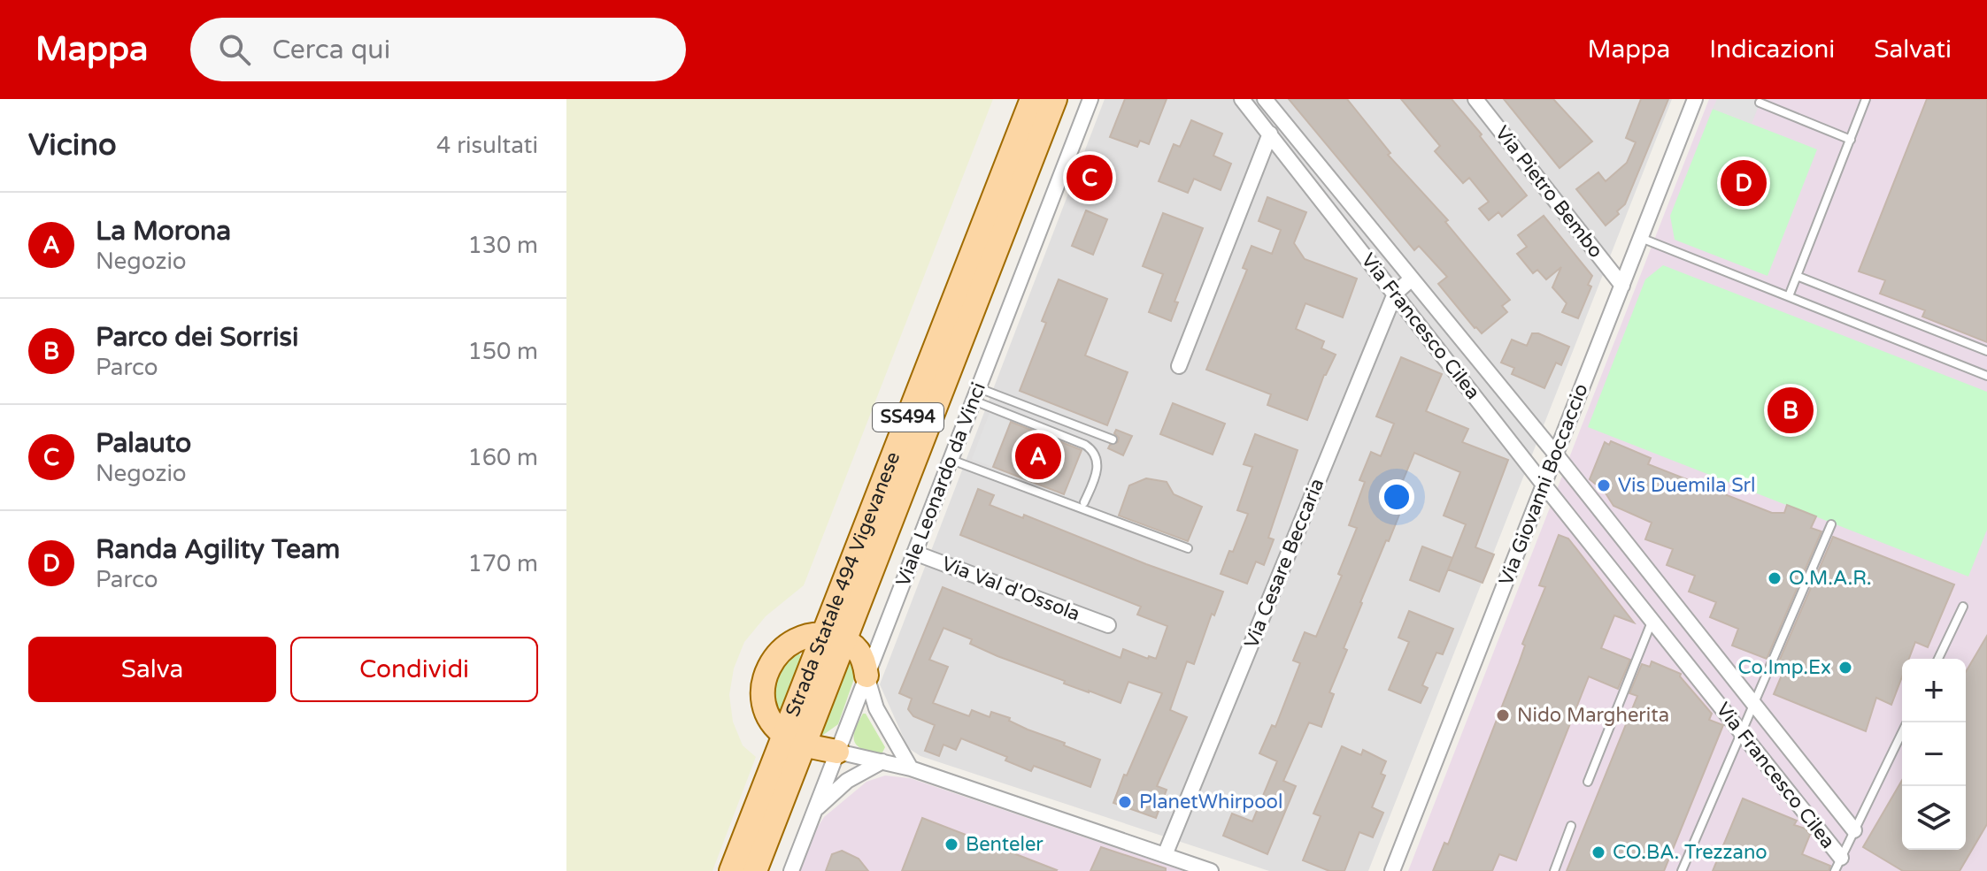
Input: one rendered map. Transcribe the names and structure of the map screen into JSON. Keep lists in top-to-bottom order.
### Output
{
  "streets": {
    "main road": ["SS494", "Strada Statale 494 Vigevanese"],
    "street": [
      "Via Pietro Bembo",
      "Via Francesco Cilea",
      "Viale Leonardo da Vinci",
      "Via Giovanni Boccaccio",
      "Via Cesare Beccaria",
      "Via Val d'Ossola"
    ]
  },
  "crossings": [
    ["Via Pietro Bembo", "Via Giovanni Boccaccio"],
    ["Via Francesco Cilea", "Via Giovanni Boccaccio"],
    ["Via Francesco Cilea", "Via Cesare Beccaria"],
    ["Viale Leonardo da Vinci", "Via Val d'Ossola"]
  ],
  "places": [
    "Vis Duemila Srl",
    "O.M.A.R.",
    "Co.Imp.Ex",
    "Nido Margherita",
    "PlanetWhirpool",
    "Benteler",
    "CO.BA. Trezzano"
  ],
  "page": {
    "header": "Mappa",
    "search": "Cerca qui",
    "nav": ["Mappa", "Indicazioni", "Salvati"],
    "heading": ["Vicino", "4 risultati"],
    "pins": [
      "C",
      "D",
      "B",
      "A"
    ],
    "list": [
      {
        "mark": "A",
        "name": "La Morona",
        "note": "Negozio",
        "value": "130 m"
      },
      {
        "mark": "B",
        "name": "Parco dei Sorrisi",
        "note": "Parco",
        "value": "150 m"
      },
      {
        "mark": "C",
        "name": "Palauto",
        "note": "Negozio",
        "value": "160 m"
      },
      {
        "mark": "D",
        "name": "Randa Agility Team",
        "note": "Parco",
        "value": "170 m"
      }
    ],
    "buttons": ["Salva", "Condividi"],
    "map_buttons": ["+", "−"]
  }
}
